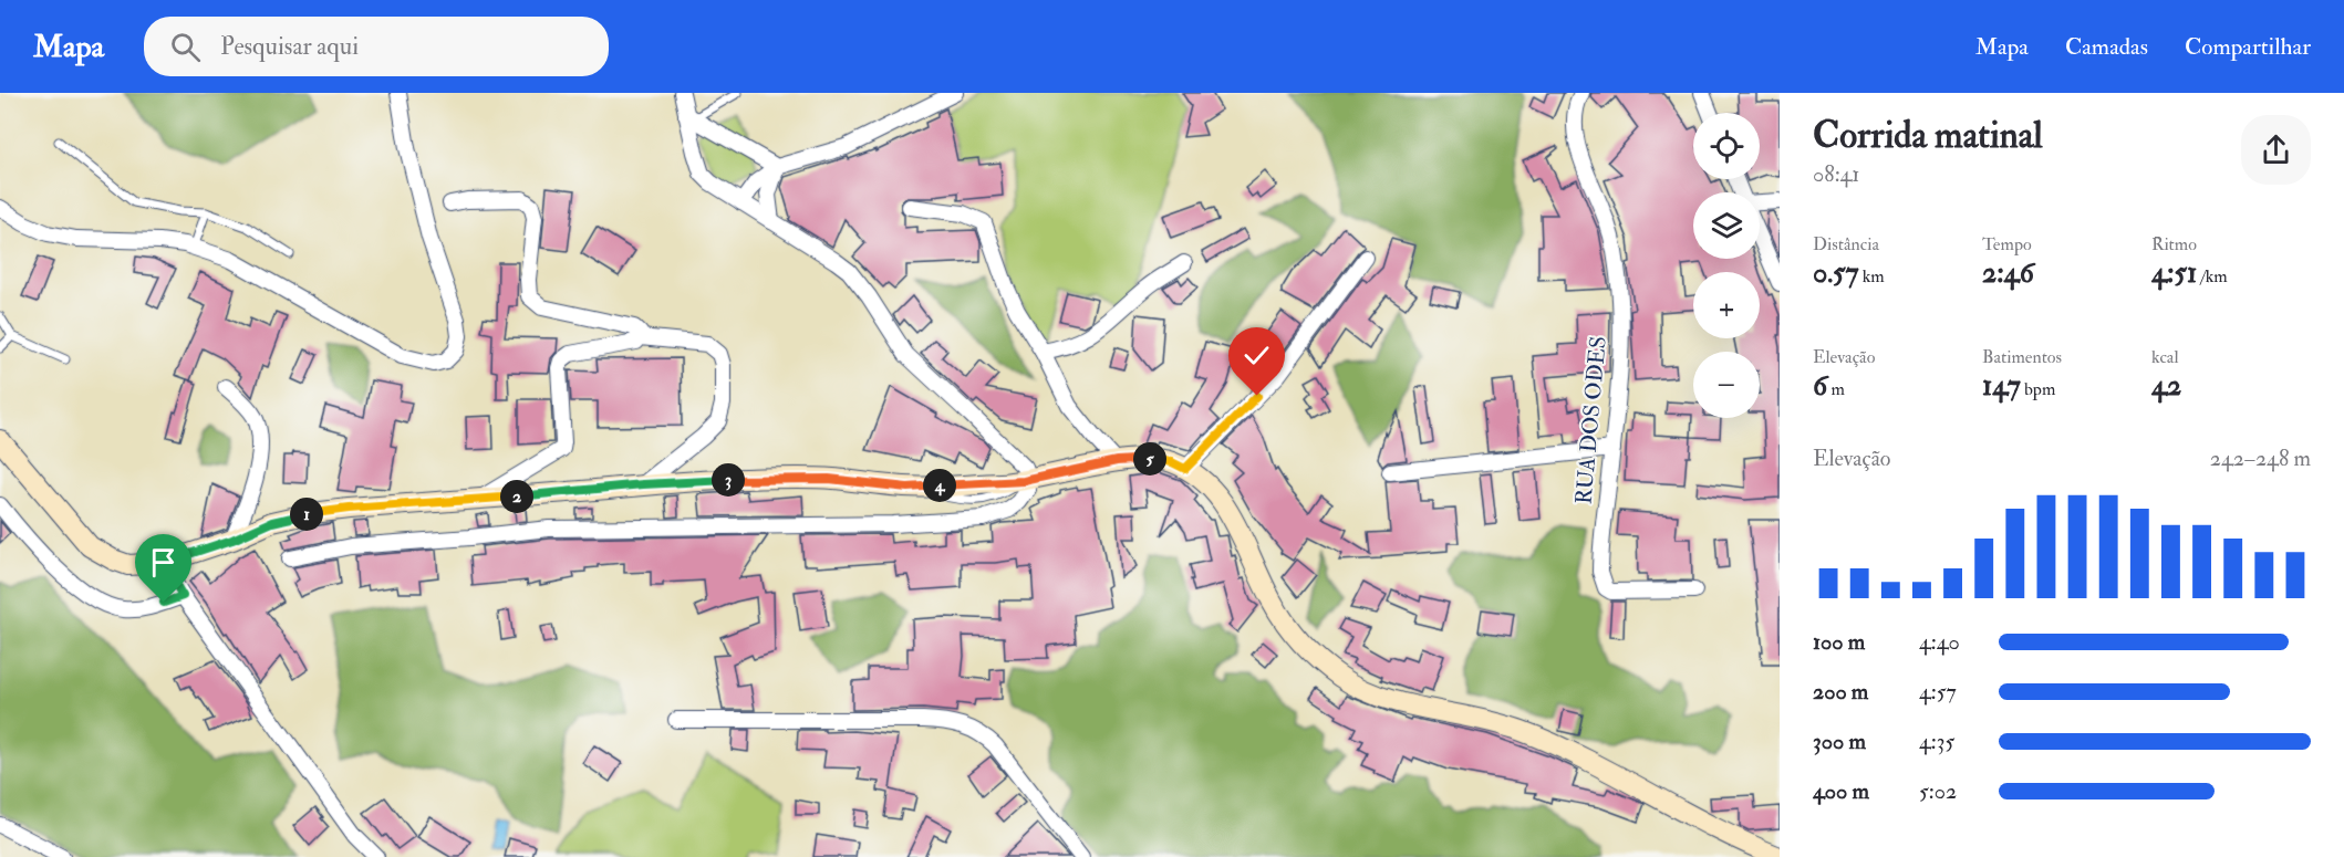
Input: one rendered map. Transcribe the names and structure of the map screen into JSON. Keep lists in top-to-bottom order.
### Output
{
  "streets": {
    "street": ["RUA DOS ODES"]
  },
  "page": {
    "header": "Mapa",
    "search": "Pesquisar aqui",
    "nav": ["Mapa", "Camadas", "Compartilhar"],
    "heading": ["Corrida matinal", "08:41"],
    "map_buttons": ["+", "−"],
    "stats": [
      ["Distância", "0.57 km"],
      ["Tempo", "2:46"],
      ["Ritmo", "4:51 /km"],
      ["Elevação", "6 m"],
      ["Batimentos", "147 bpm"],
      ["kcal", "42"]
    ],
    "chart": ["Elevação", "242–248 m"],
    "pins": [
      "5",
      "3",
      "4",
      "2",
      "1"
    ],
    "list": [
      {
        "name": "100 m",
        "note": "4:40"
      },
      {
        "name": "200 m",
        "note": "4:57"
      },
      {
        "name": "300 m",
        "note": "4:35"
      },
      {
        "name": "400 m",
        "note": "5:02"
      }
    ]
  }
}
